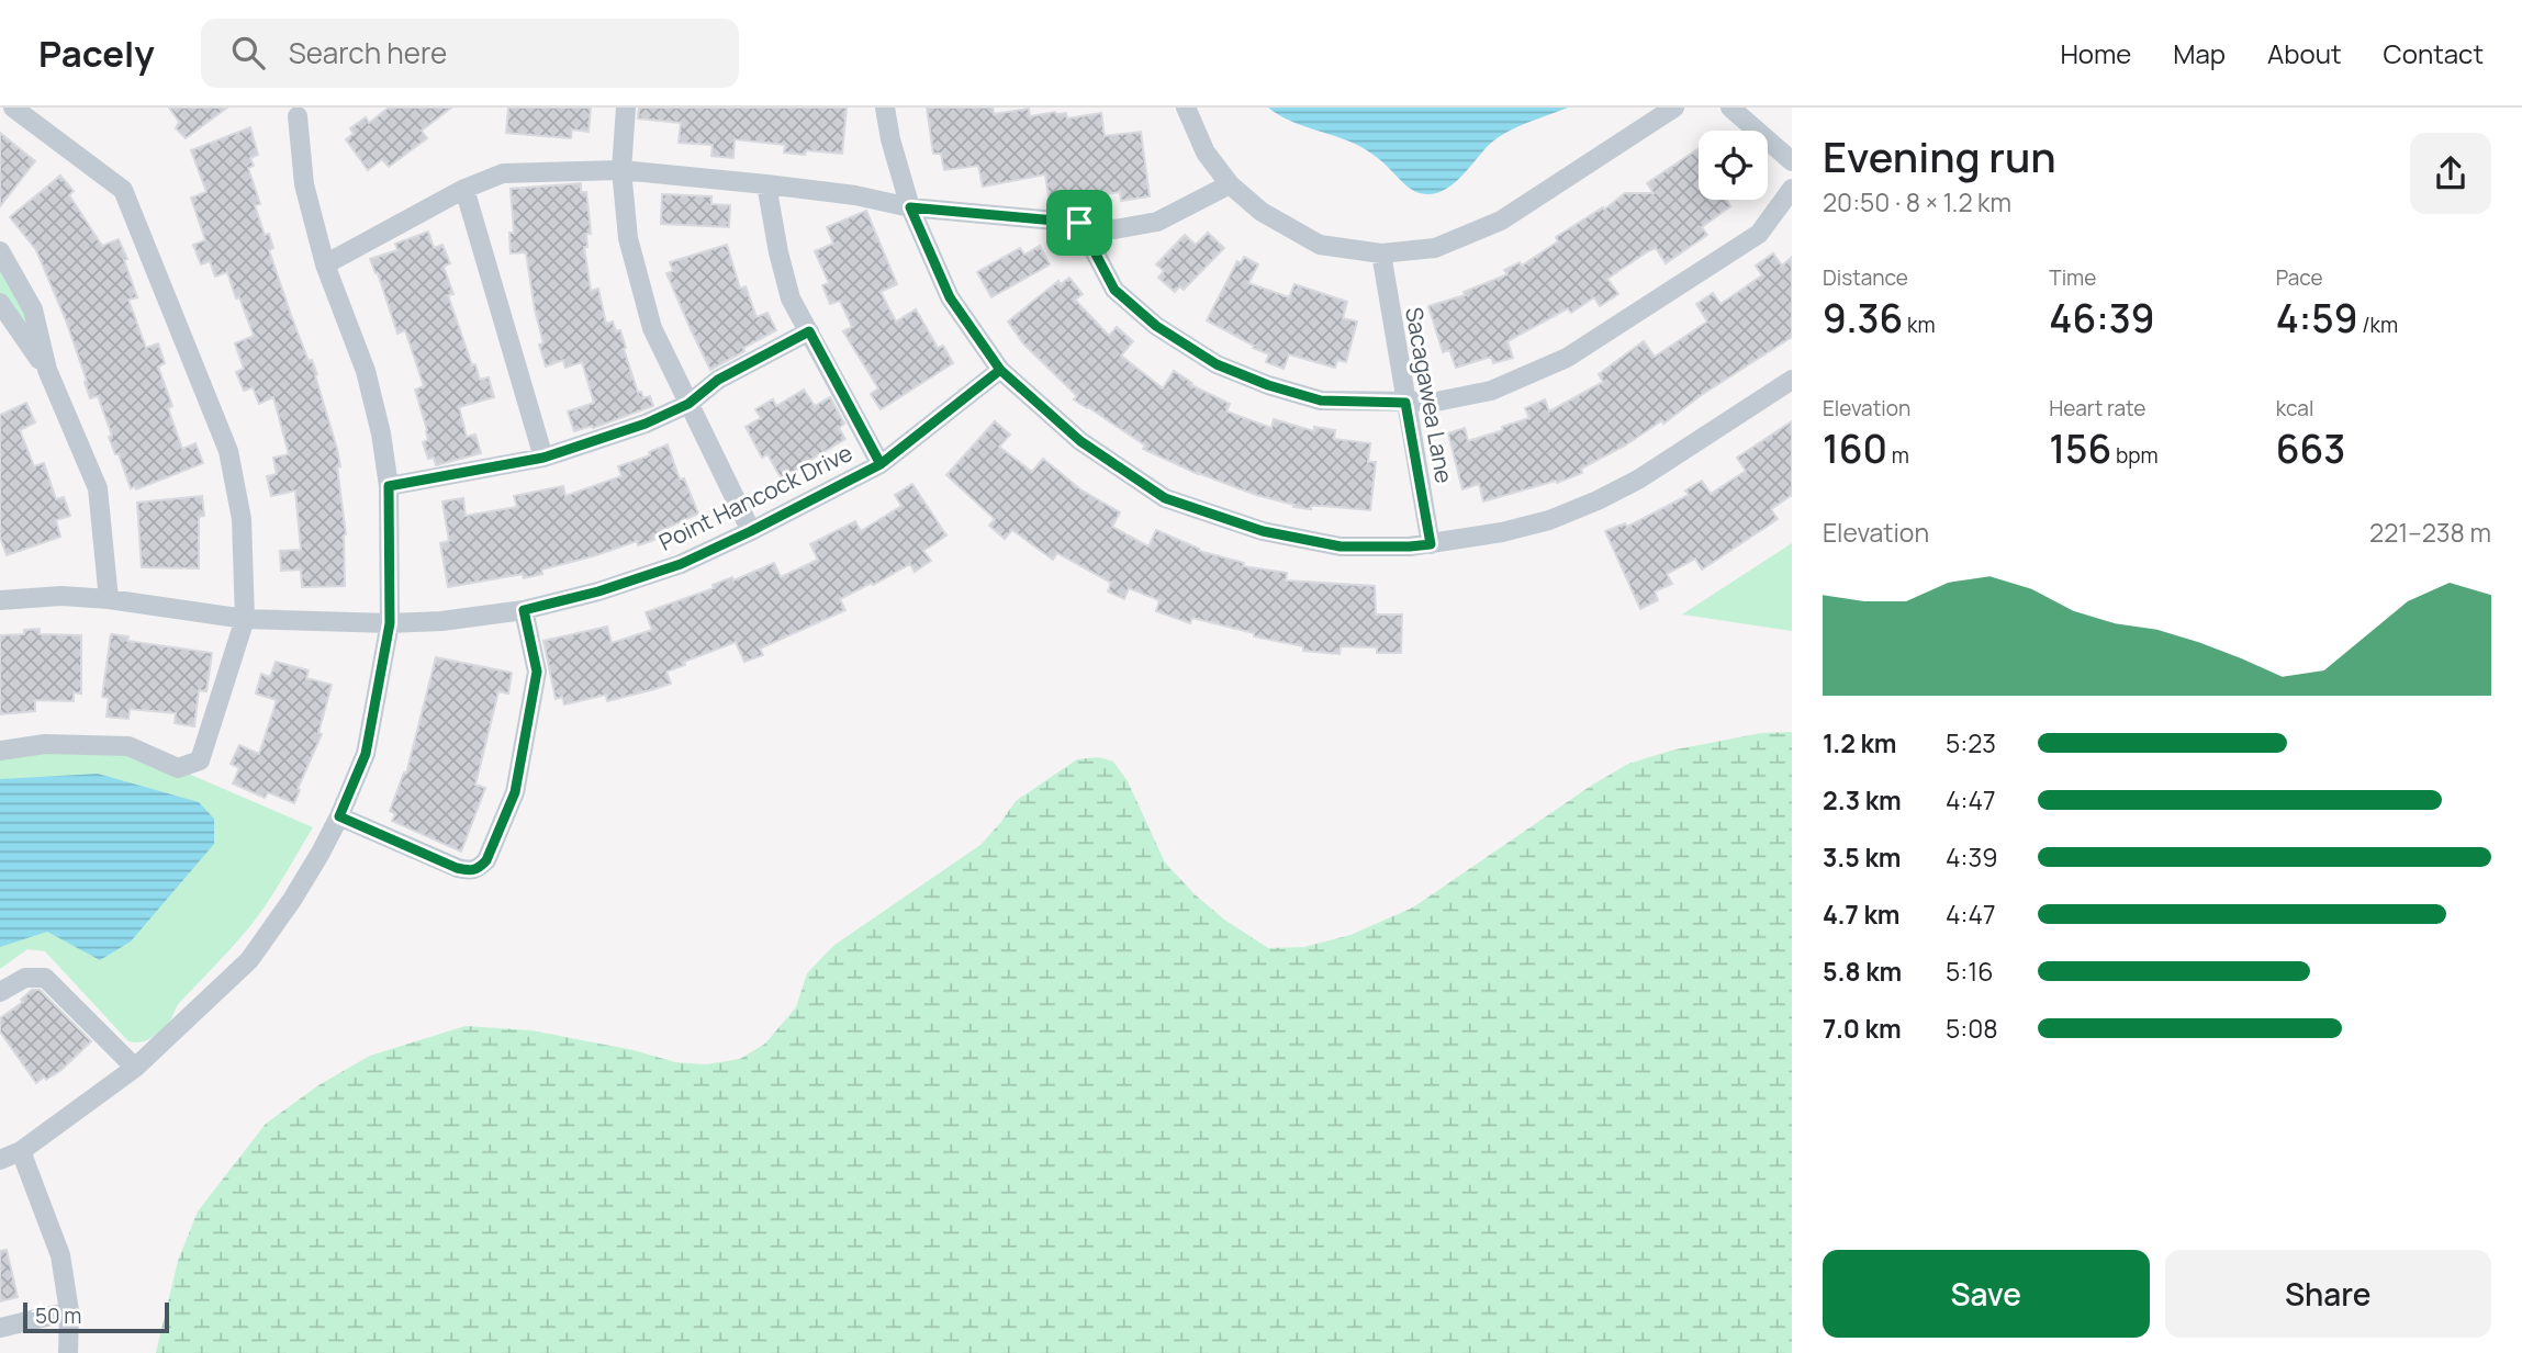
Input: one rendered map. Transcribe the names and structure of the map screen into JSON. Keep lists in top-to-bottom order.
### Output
{
  "streets": {
    "street": ["Sacagawea Lane", "Point Hancock Drive"]
  },
  "scale_bar": "50 m",
  "page": {
    "header": "Pacely",
    "search": "Search here",
    "nav": [
      "Home",
      "Map",
      "About",
      "Contact"
    ],
    "heading": ["Evening run", "20:50 · 8 × 1.2 km"],
    "stats": [
      ["Distance", "9.36 km"],
      ["Time", "46:39"],
      ["Pace", "4:59 /km"],
      ["Elevation", "160 m"],
      ["Heart rate", "156 bpm"],
      ["kcal", "663"]
    ],
    "chart": ["Elevation", "221–238 m"],
    "list": [
      {
        "name": "1.2 km",
        "note": "5:23"
      },
      {
        "name": "2.3 km",
        "note": "4:47"
      },
      {
        "name": "3.5 km",
        "note": "4:39"
      },
      {
        "name": "4.7 km",
        "note": "4:47"
      },
      {
        "name": "5.8 km",
        "note": "5:16"
      },
      {
        "name": "7.0 km",
        "note": "5:08"
      }
    ],
    "buttons": ["Save", "Share"],
    "scale": "50 m"
  }
}
